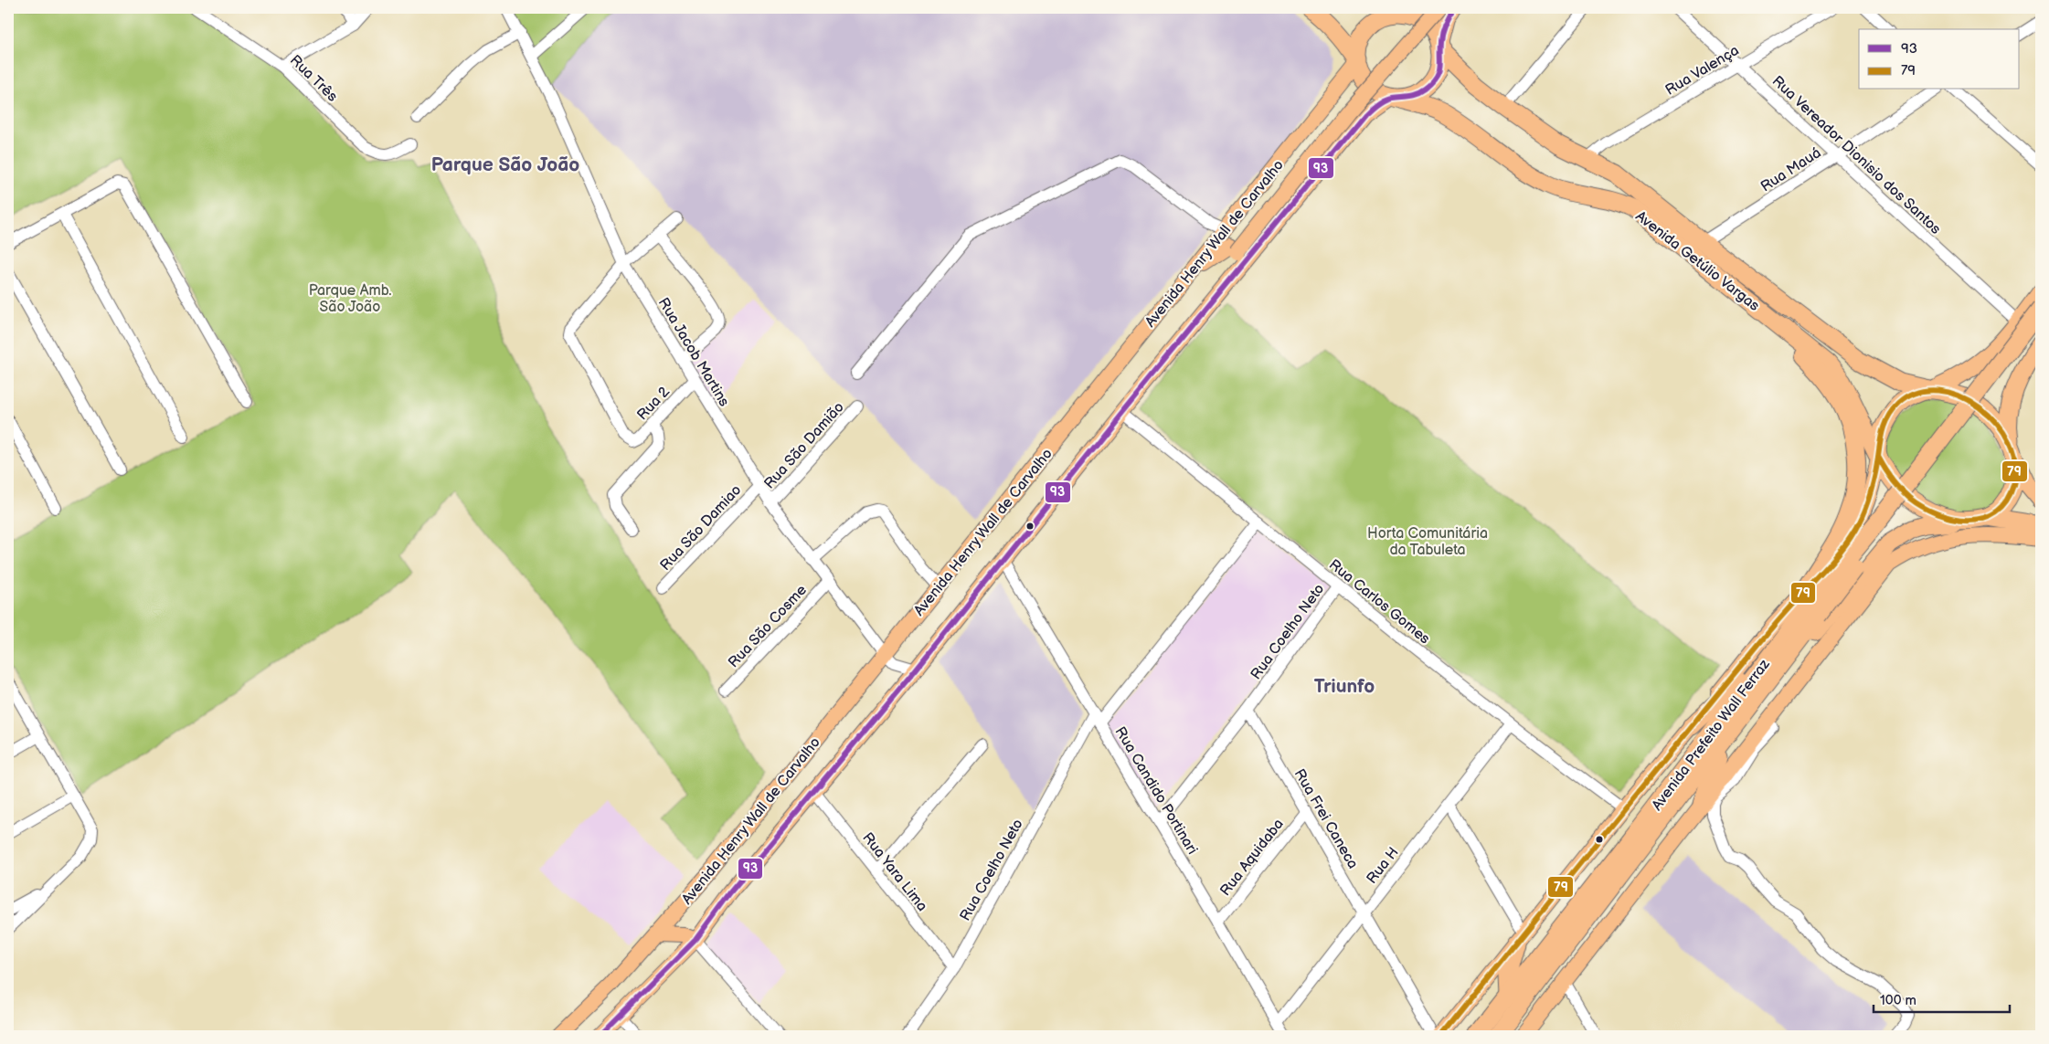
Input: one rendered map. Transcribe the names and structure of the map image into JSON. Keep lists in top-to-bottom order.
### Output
{
  "streets": {
    "highway": ["Avenida Henry Wall de Carvalho", "Avenida Getúlio Vargas", "Avenida Prefeito Wall Ferraz"],
    "street": [
      "Rua Valença",
      "Rua Três",
      "Rua Vereador Dionisio dos Santos",
      "Rua Mauá",
      "Rua Jacob Martins",
      "Rua 2",
      "Rua São Damião",
      "Rua São Damiao",
      "Rua Carlos Gomes",
      "Rua São Cosme",
      "Rua Coelho Neto",
      "Rua Candido Portinari",
      "Rua Frei Caneca",
      "Rua Aquidaba",
      "Rua H",
      "Rua Yara Lima"
    ]
  },
  "crossings": [
    ["Rua Valença", "Rua Vereador Dionisio dos Santos"],
    ["Rua Valença", "Avenida Getúlio Vargas"],
    ["Rua Vereador Dionisio dos Santos", "Rua Mauá"],
    ["Rua Mauá", "Avenida Getúlio Vargas"],
    ["Avenida Henry Wall de Carvalho", "Avenida Getúlio Vargas"],
    ["Avenida Henry Wall de Carvalho", "Rua Jacob Martins"],
    ["Avenida Henry Wall de Carvalho", "Rua Carlos Gomes"],
    ["Avenida Henry Wall de Carvalho", "Rua Candido Portinari"],
    ["Avenida Henry Wall de Carvalho", "Rua Yara Lima"],
    ["Avenida Getúlio Vargas", "Avenida Prefeito Wall Ferraz"],
    ["Rua Jacob Martins", "Rua 2"],
    ["Rua Jacob Martins", "Rua São Damião"],
    ["Rua Jacob Martins", "Rua São Damiao"],
    ["Rua Jacob Martins", "Rua São Cosme"],
    ["Rua Carlos Gomes", "Rua Coelho Neto"],
    ["Rua Carlos Gomes", "Avenida Prefeito Wall Ferraz"],
    ["Rua Carlos Gomes", "Rua H"],
    ["Rua Coelho Neto", "Rua Candido Portinari"],
    ["Rua Coelho Neto", "Rua Frei Caneca"],
    ["Rua Coelho Neto", "Rua Yara Lima"],
    ["Rua Candido Portinari", "Rua Aquidaba"],
    ["Rua Candido Portinari", "Rua H"],
    ["Rua Frei Caneca", "Rua Aquidaba"],
    ["Rua Frei Caneca", "Rua H"]
  ],
  "districts": ["Parque São João", "Triunfo"],
  "parks": ["Parque Amb. São João", "Horta Comunitária da Tabuleta"],
  "lines": ["transit line 93", "transit line 79"],
  "legend": ["93", "79"],
  "scale_bar": "100 m"
}
